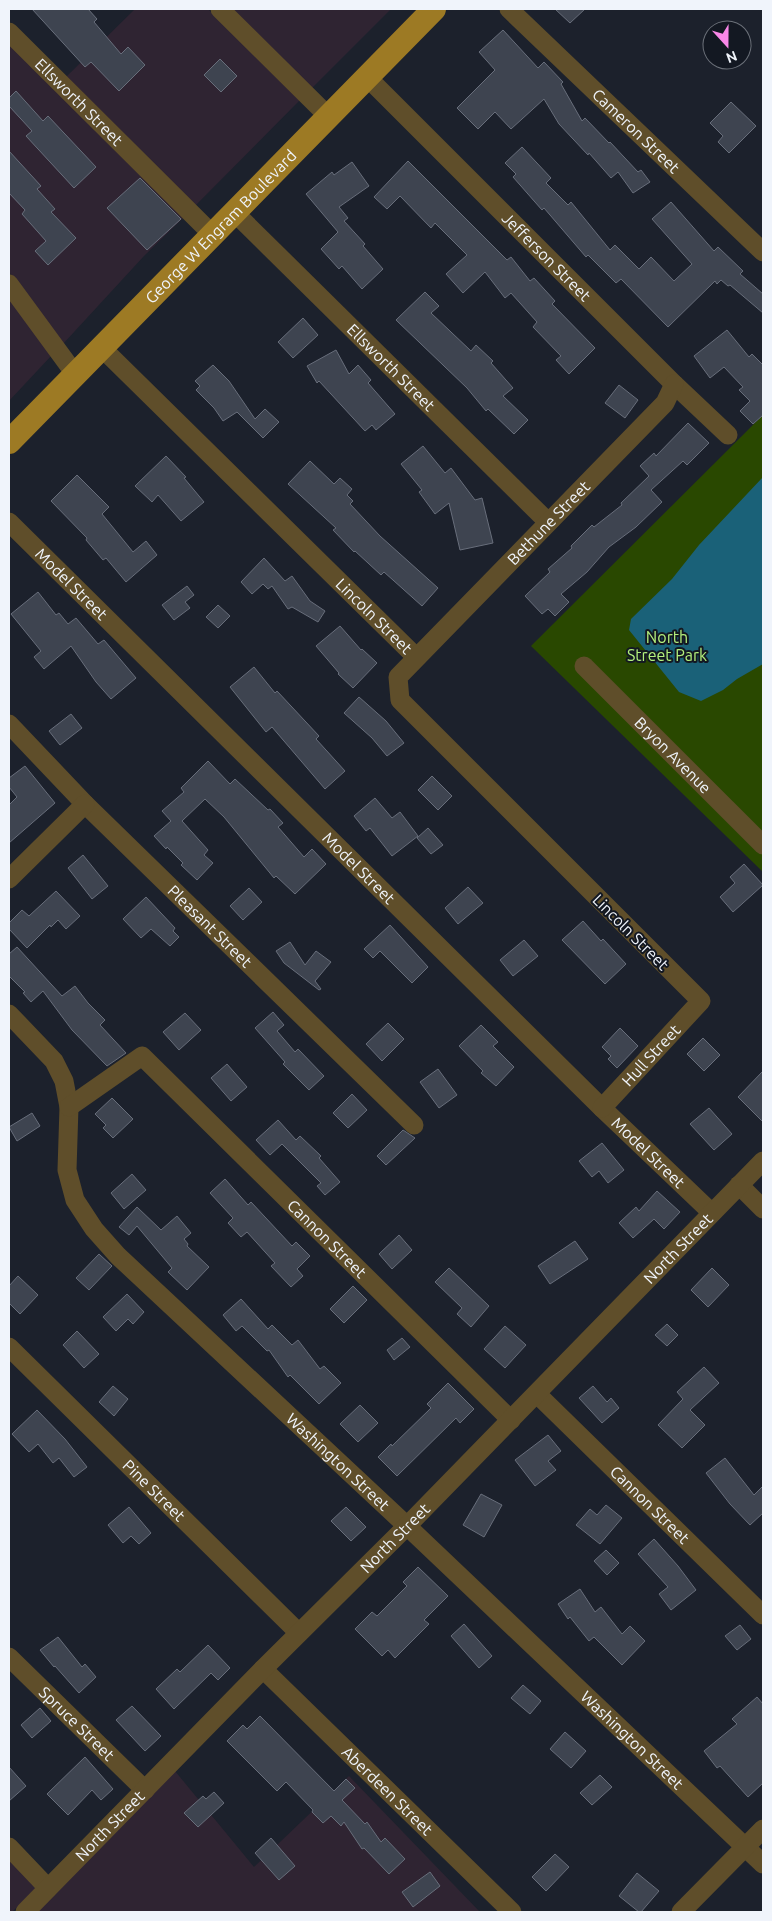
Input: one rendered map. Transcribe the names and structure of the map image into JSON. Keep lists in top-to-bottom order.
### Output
{
  "streets": {
    "main road": ["George W Engram Boulevard"],
    "street": [
      "Ellsworth Street",
      "Cameron Street",
      "Jefferson Street",
      "Bethune Street",
      "Model Street",
      "Lincoln Street",
      "Bryon Avenue",
      "Pleasant Street",
      "Hull Street",
      "Cannon Street",
      "North Street",
      "Washington Street",
      "Pine Street",
      "Spruce Street",
      "Aberdeen Street"
    ]
  },
  "crossings": [
    ["Ellsworth Street", "George W Engram Boulevard"],
    ["Ellsworth Street", "Bethune Street"],
    ["George W Engram Boulevard", "Jefferson Street"],
    ["George W Engram Boulevard", "Lincoln Street"],
    ["Jefferson Street", "Bethune Street"],
    ["Bethune Street", "Lincoln Street"],
    ["Model Street", "Hull Street"],
    ["Model Street", "North Street"],
    ["Lincoln Street", "Hull Street"],
    ["Cannon Street", "North Street"],
    ["Cannon Street", "Washington Street"],
    ["North Street", "Washington Street"],
    ["North Street", "Pine Street"],
    ["North Street", "Spruce Street"],
    ["North Street", "Aberdeen Street"]
  ],
  "parks": ["North Street Park"],
  "north": "bottom"
}
